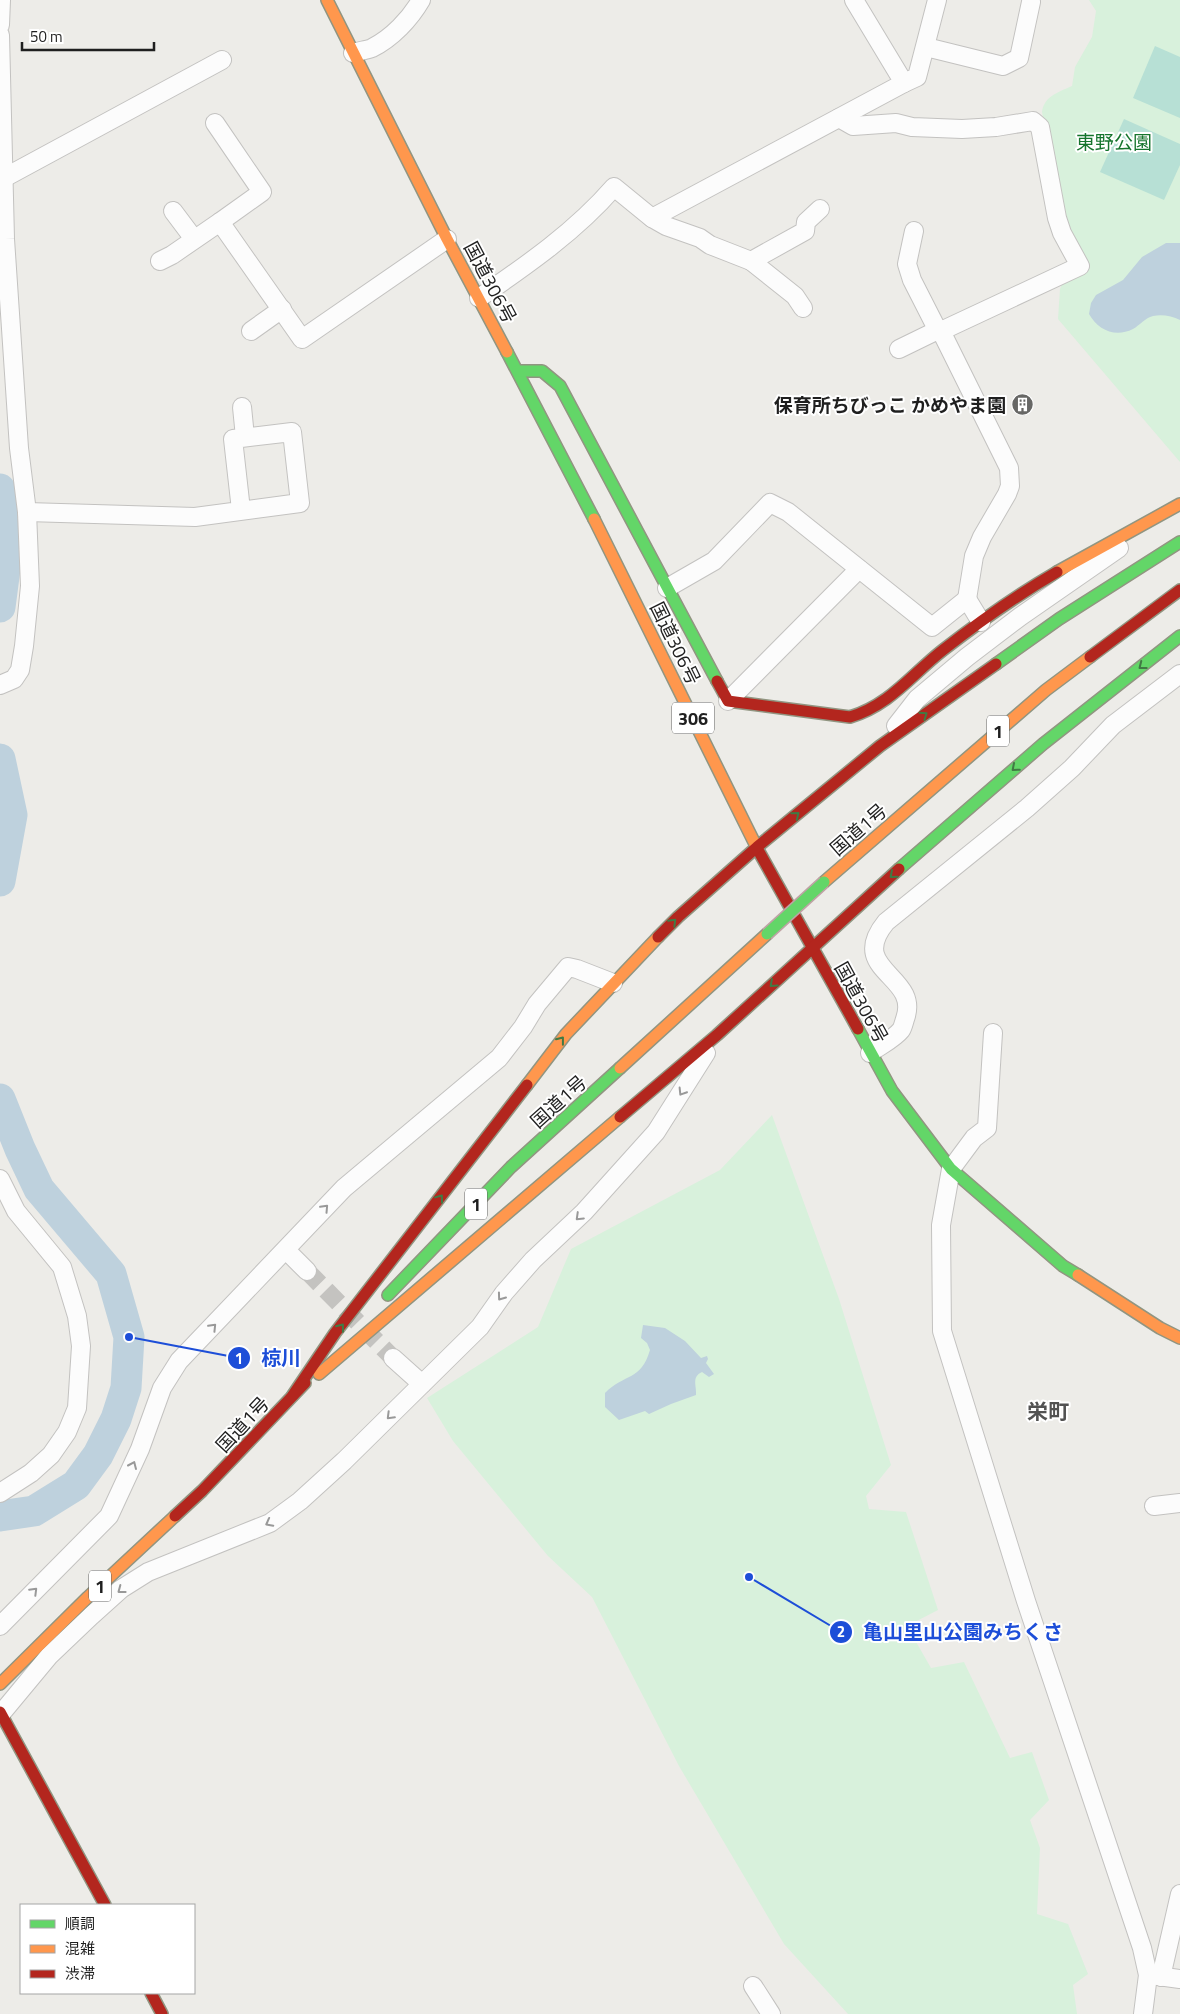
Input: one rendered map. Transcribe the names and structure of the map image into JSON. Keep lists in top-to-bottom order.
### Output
{
  "streets": {
    "main road": [
      "国道306号",
      "306",
      "1",
      "国道1号"
    ]
  },
  "districts": ["栄町"],
  "parks": ["東野公園"],
  "places": {
    "building": ["保育所ちびっこ かめやま園"],
    "other": ["椋川", "亀山里山公園みちくさ"]
  },
  "legend": ["順調", "混雑", "渋滞"],
  "scale_bar": "50 m"
}
